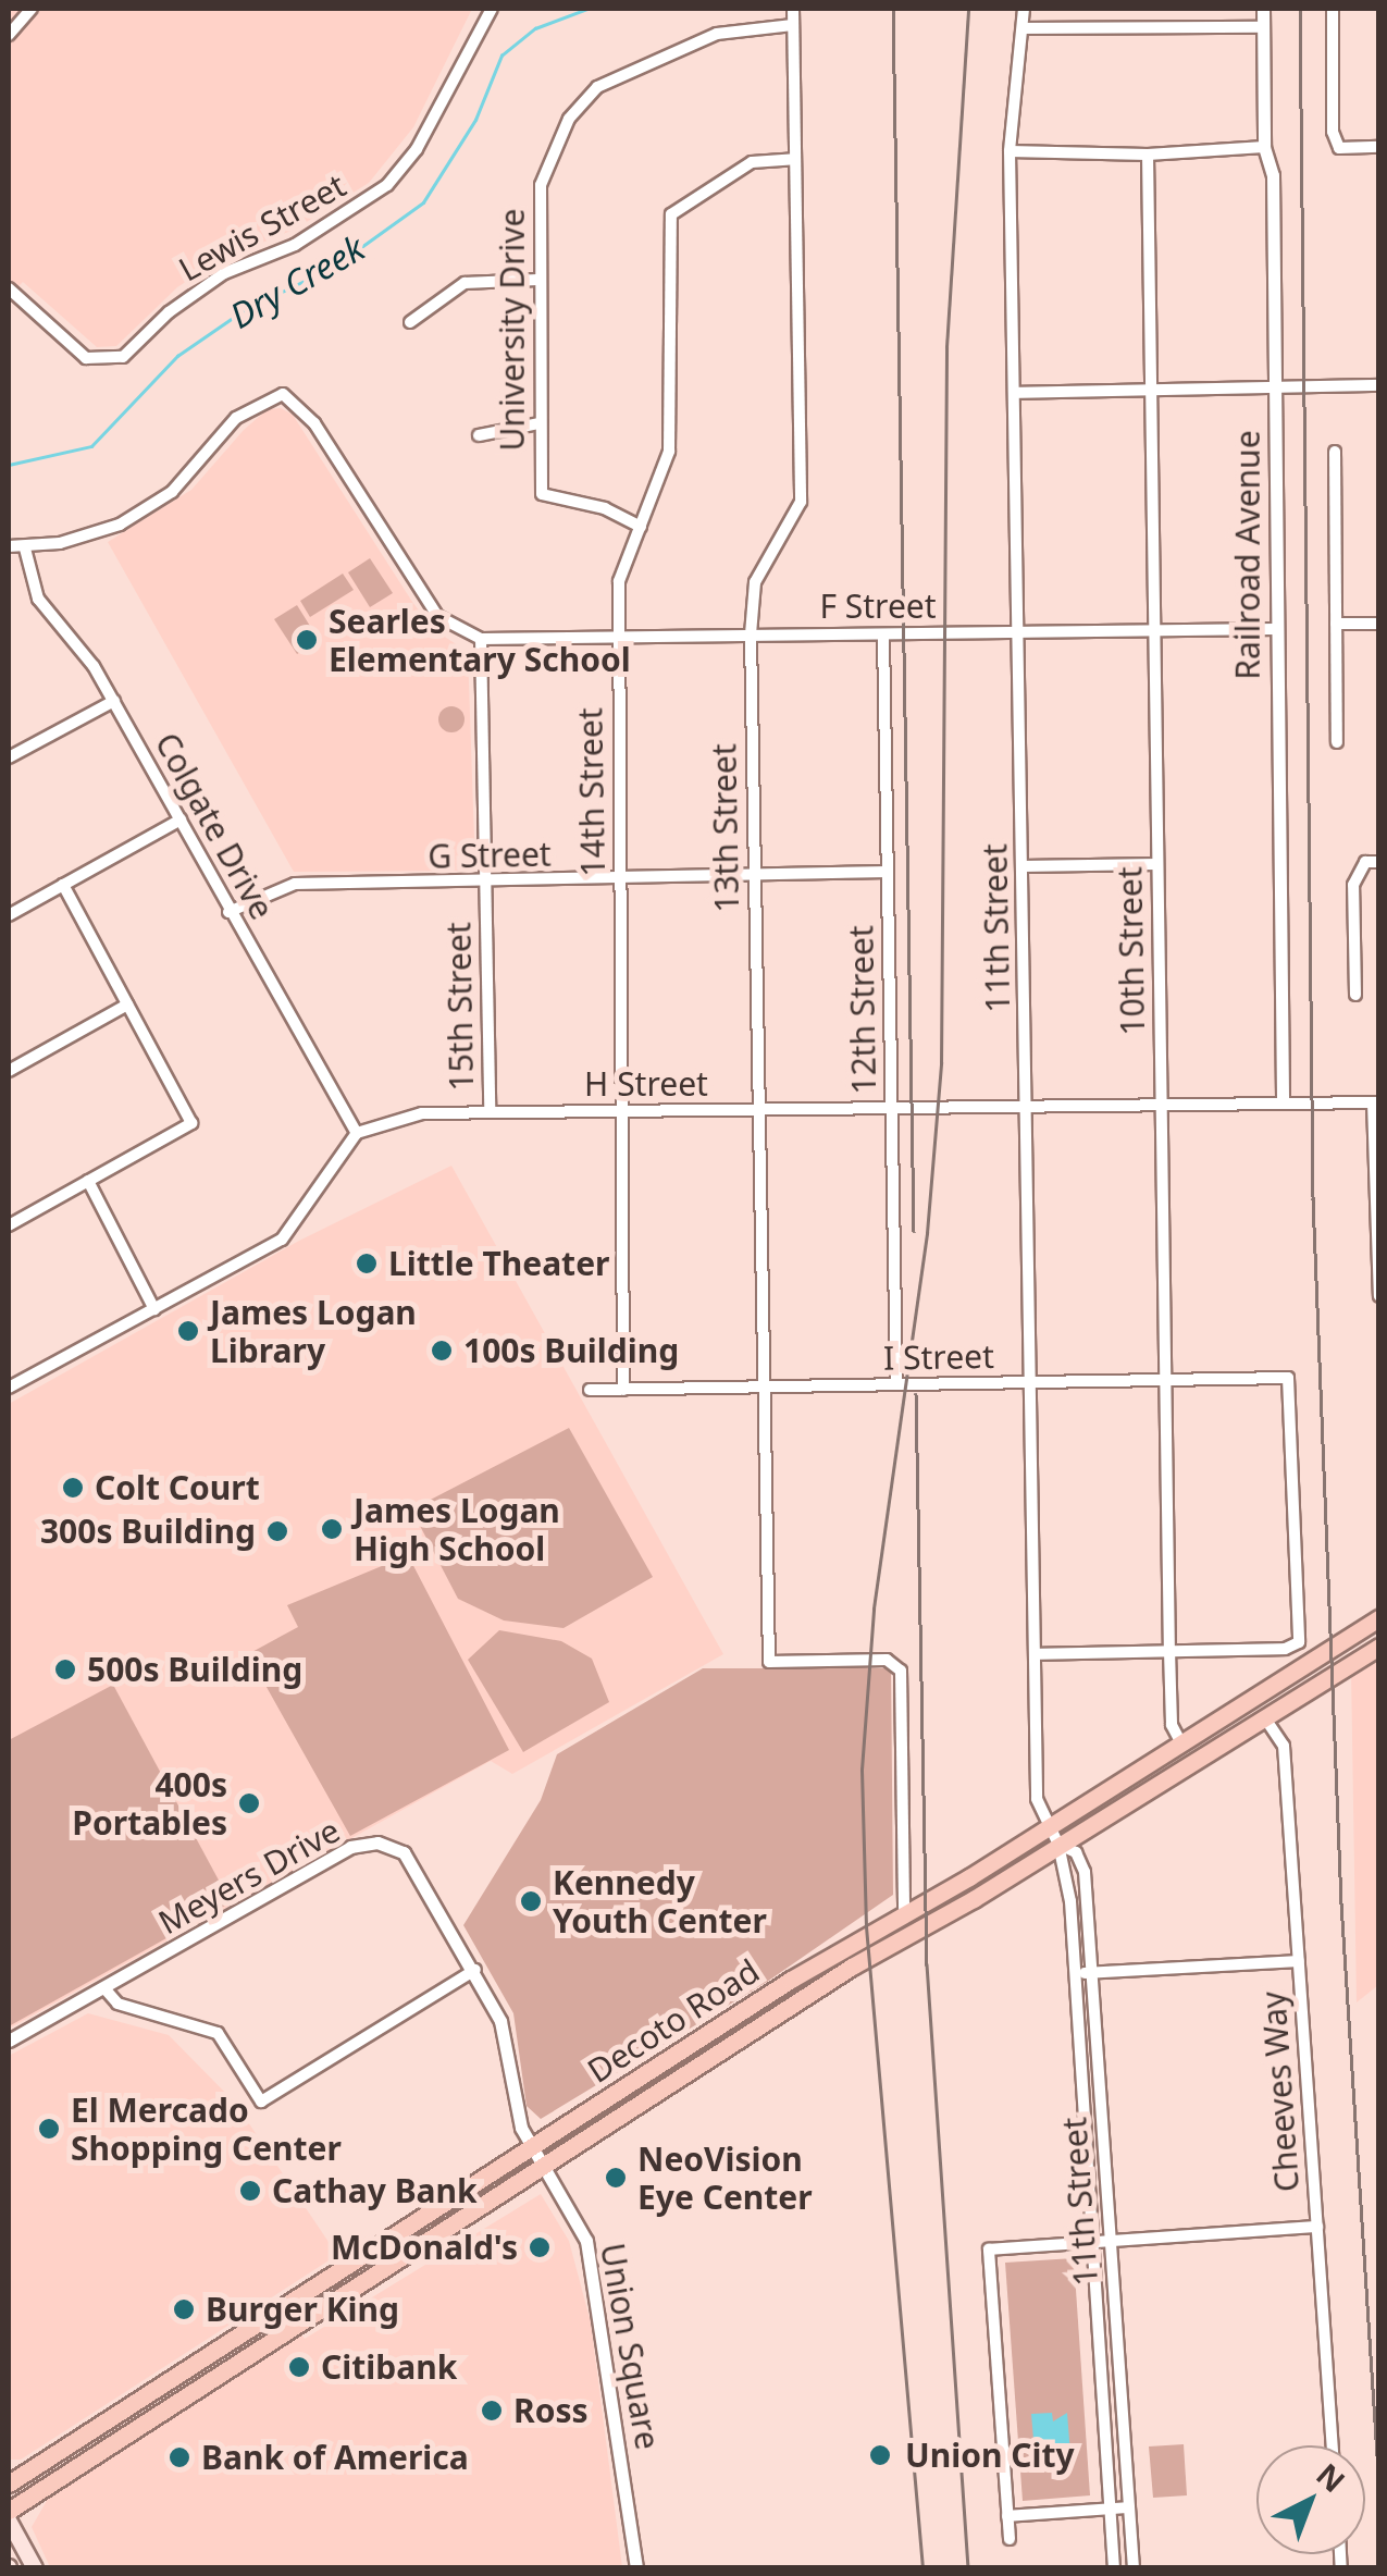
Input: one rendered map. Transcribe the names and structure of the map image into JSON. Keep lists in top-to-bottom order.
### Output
{
  "streets": {
    "main road": ["Decoto Road"],
    "street": [
      "Lewis Street",
      "University Drive",
      "Railroad Avenue",
      "F Street",
      "14th Street",
      "Colgate Drive",
      "13th Street",
      "G Street",
      "11th Street",
      "10th Street",
      "15th Street",
      "12th Street",
      "H Street",
      "I Street",
      "Meyers Drive",
      "Cheeves Way",
      "Union Square"
    ]
  },
  "crossings": [
    ["University Drive", "14th Street"],
    ["University Drive", "13th Street"],
    ["Railroad Avenue", "F Street"],
    ["Railroad Avenue", "H Street"],
    ["F Street", "14th Street"],
    ["F Street", "13th Street"],
    ["F Street", "11th Street"],
    ["F Street", "10th Street"],
    ["F Street", "15th Street"],
    ["F Street", "12th Street"],
    ["14th Street", "13th Street"],
    ["14th Street", "G Street"],
    ["14th Street", "H Street"],
    ["14th Street", "I Street"],
    ["Colgate Drive", "G Street"],
    ["Colgate Drive", "H Street"],
    ["13th Street", "G Street"],
    ["13th Street", "H Street"],
    ["13th Street", "I Street"],
    ["13th Street", "Decoto Road"],
    ["G Street", "15th Street"],
    ["G Street", "12th Street"],
    ["11th Street", "H Street"],
    ["11th Street", "I Street"],
    ["11th Street", "Decoto Road"],
    ["10th Street", "H Street"],
    ["10th Street", "I Street"],
    ["10th Street", "Decoto Road"],
    ["15th Street", "H Street"],
    ["12th Street", "H Street"],
    ["12th Street", "I Street"],
    ["Meyers Drive", "Decoto Road"],
    ["Meyers Drive", "Union Square"],
    ["Decoto Road", "Cheeves Way"],
    ["Decoto Road", "Union Square"]
  ],
  "water": ["Dry Creek"],
  "places": [
    "Searles Elementary School",
    "Little Theater",
    "James Logan Library",
    "100s Building",
    "Colt Court",
    "James Logan High School",
    "300s Building",
    "500s Building",
    "400s Portables",
    "Kennedy Youth Center",
    "El Mercado Shopping Center",
    "NeoVision Eye Center",
    "Cathay Bank",
    "McDonald's",
    "Burger King",
    "Citibank",
    "Ross",
    "Union City",
    "Bank of America"
  ],
  "north": "top right"
}
